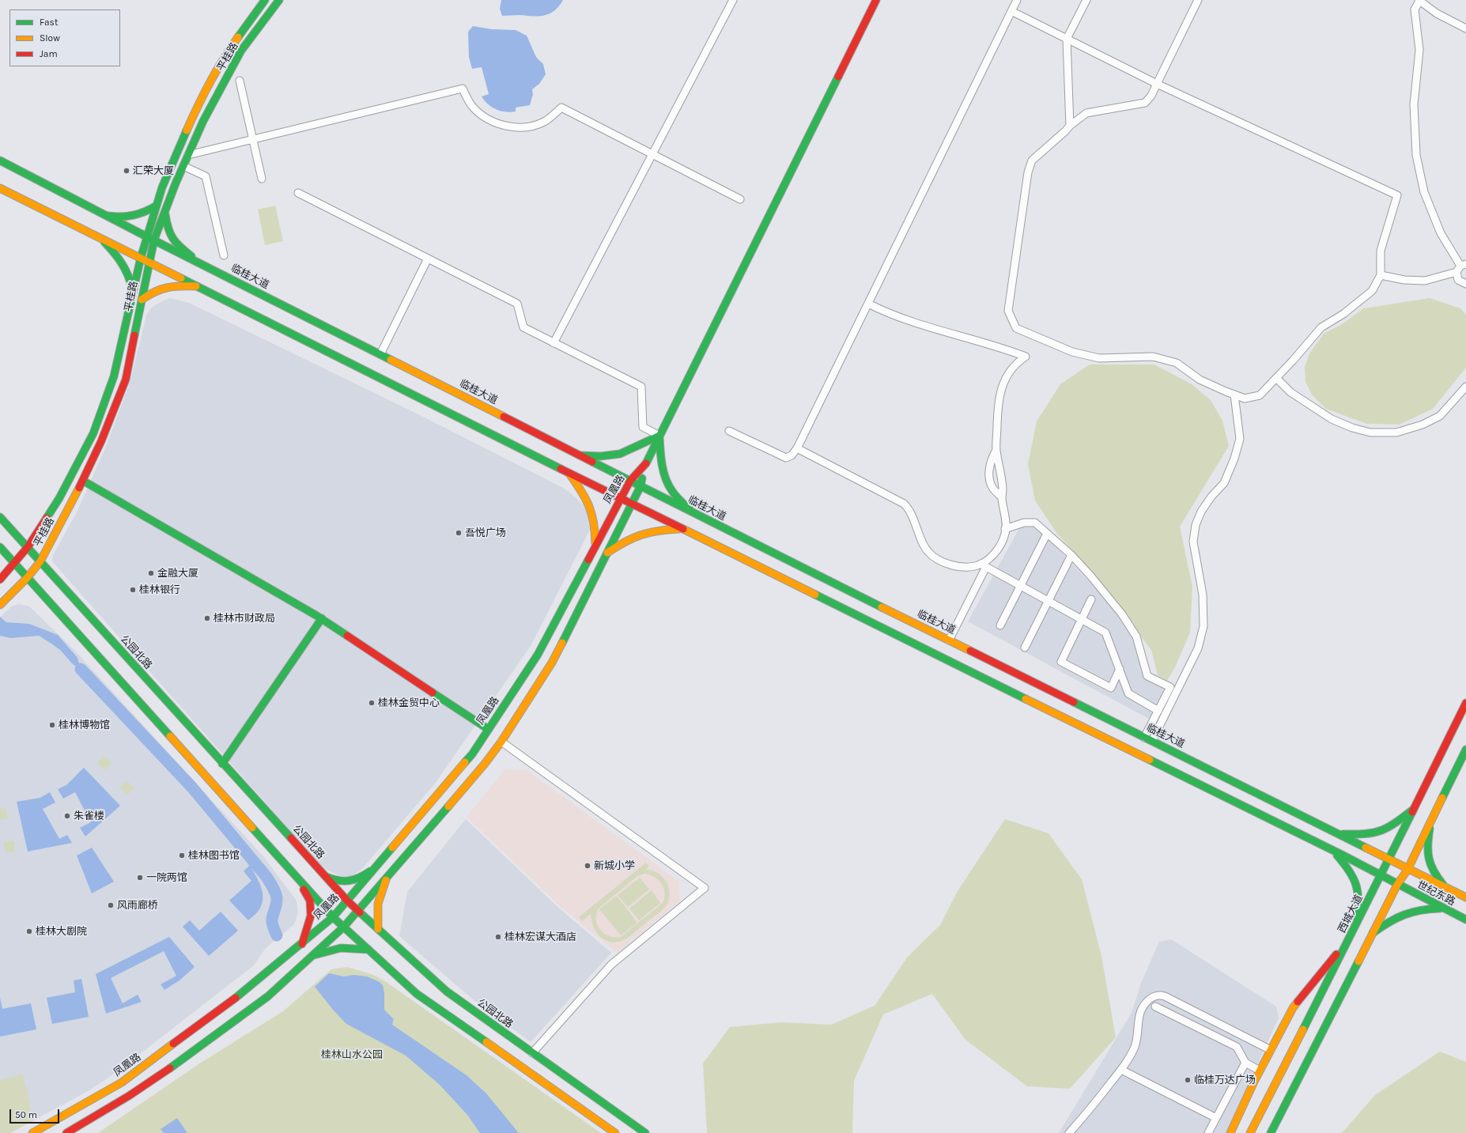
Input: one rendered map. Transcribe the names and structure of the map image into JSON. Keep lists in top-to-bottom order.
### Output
{
  "streets": {
    "main road": [
      "平桂路",
      "临桂大道",
      "凤凰路",
      "公园北路",
      "世纪东路",
      "西城大道"
    ]
  },
  "crossings": [
    ["平桂路", "临桂大道"],
    ["平桂路", "公园北路"],
    ["临桂大道", "凤凰路"],
    ["临桂大道", "世纪东路"],
    ["临桂大道", "西城大道"],
    ["凤凰路", "公园北路"]
  ],
  "parks": ["桂林山水公园"],
  "places": [
    "汇荣大厦",
    "吾悦广场",
    "金融大厦",
    "桂林银行",
    "桂林市财政局",
    "桂林金贸中心",
    "桂林博物馆",
    "朱雀楼",
    "桂林图书馆",
    "新城小学",
    "一院两馆",
    "风雨廊桥",
    "桂林大剧院",
    "桂林宏谋大酒店",
    "临桂万达广场"
  ],
  "legend": ["Fast", "Slow", "Jam"],
  "scale_bar": "50 m"
}
